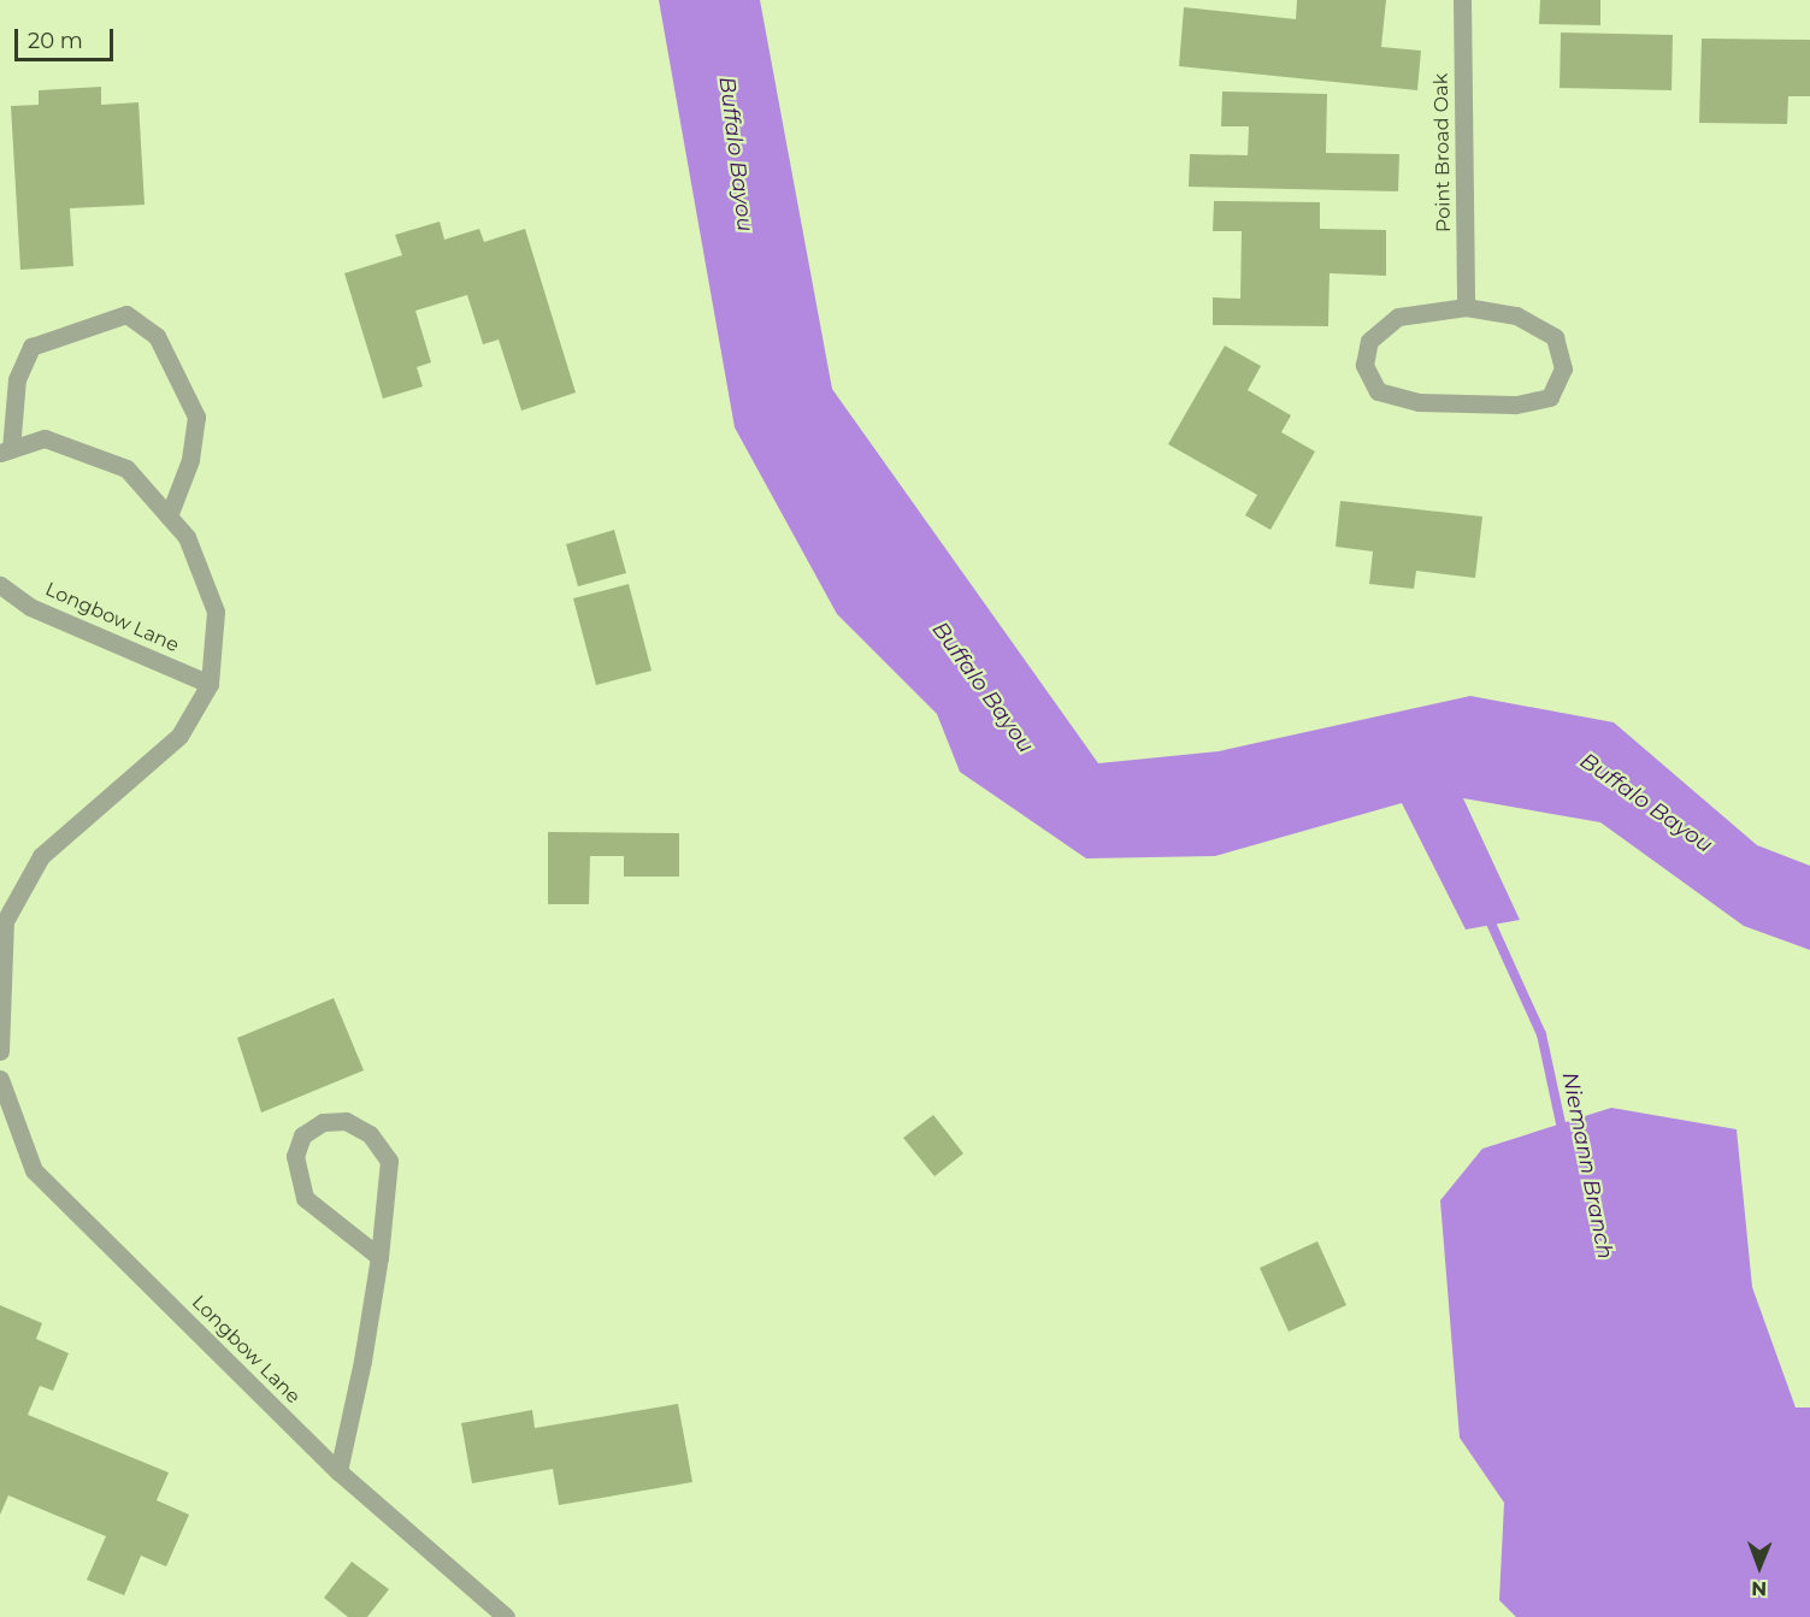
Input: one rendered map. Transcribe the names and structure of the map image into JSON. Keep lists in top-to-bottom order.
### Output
{
  "streets": {
    "street": ["Point Broad Oak", "Longbow Lane"]
  },
  "water": ["Buffalo Bayou", "Niemann Branch"],
  "scale_bar": "20 m",
  "north": "bottom"
}
